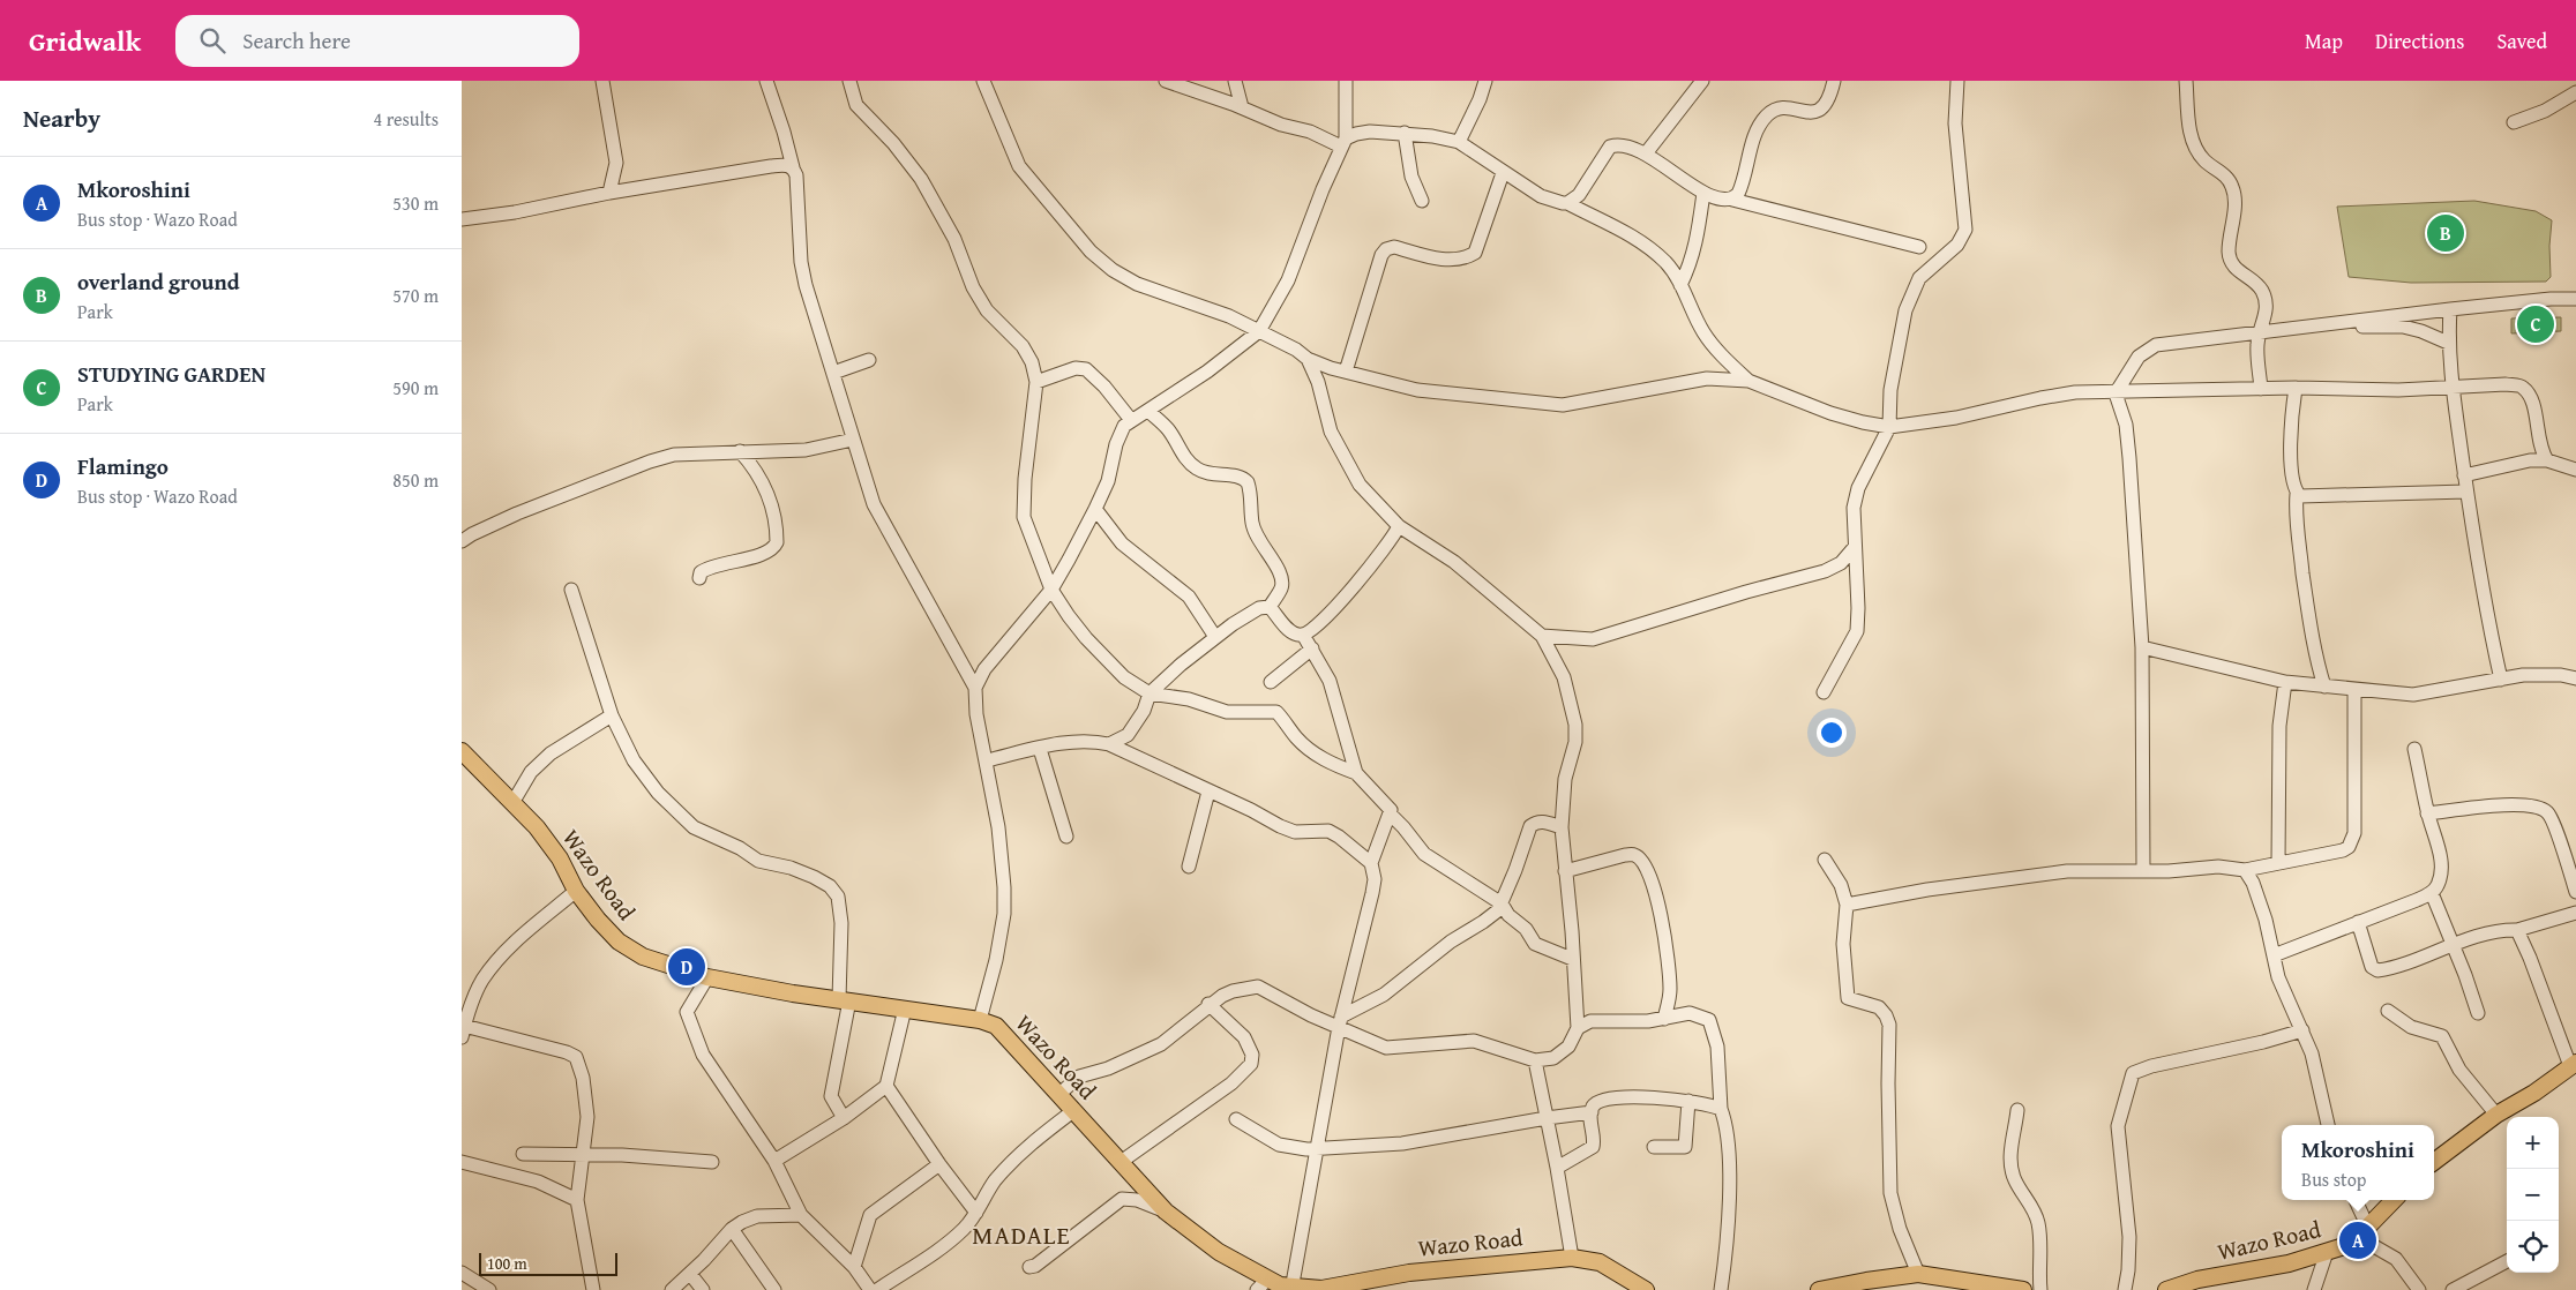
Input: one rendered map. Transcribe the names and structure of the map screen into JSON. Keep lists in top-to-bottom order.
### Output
{
  "streets": {
    "main road": ["Wazo Road"]
  },
  "districts": ["MADALE"],
  "scale_bar": "100 m",
  "page": {
    "header": "Gridwalk",
    "search": "Search here",
    "nav": ["Map", "Directions", "Saved"],
    "heading": ["Nearby", "4 results"],
    "list": [
      {
        "mark": "A",
        "name": "Mkoroshini",
        "note": "Bus stop · Wazo Road",
        "value": "530 m"
      },
      {
        "mark": "B",
        "name": "overland ground",
        "note": "Park",
        "value": "570 m"
      },
      {
        "mark": "C",
        "name": "STUDYING GARDEN",
        "note": "Park",
        "value": "590 m"
      },
      {
        "mark": "D",
        "name": "Flamingo",
        "note": "Bus stop · Wazo Road",
        "value": "850 m"
      }
    ],
    "pins": [
      "B",
      "C",
      "D",
      "A"
    ],
    "map_buttons": ["+", "−"],
    "popup": ["Mkoroshini", "Bus stop"],
    "scale": "100 m"
  }
}
